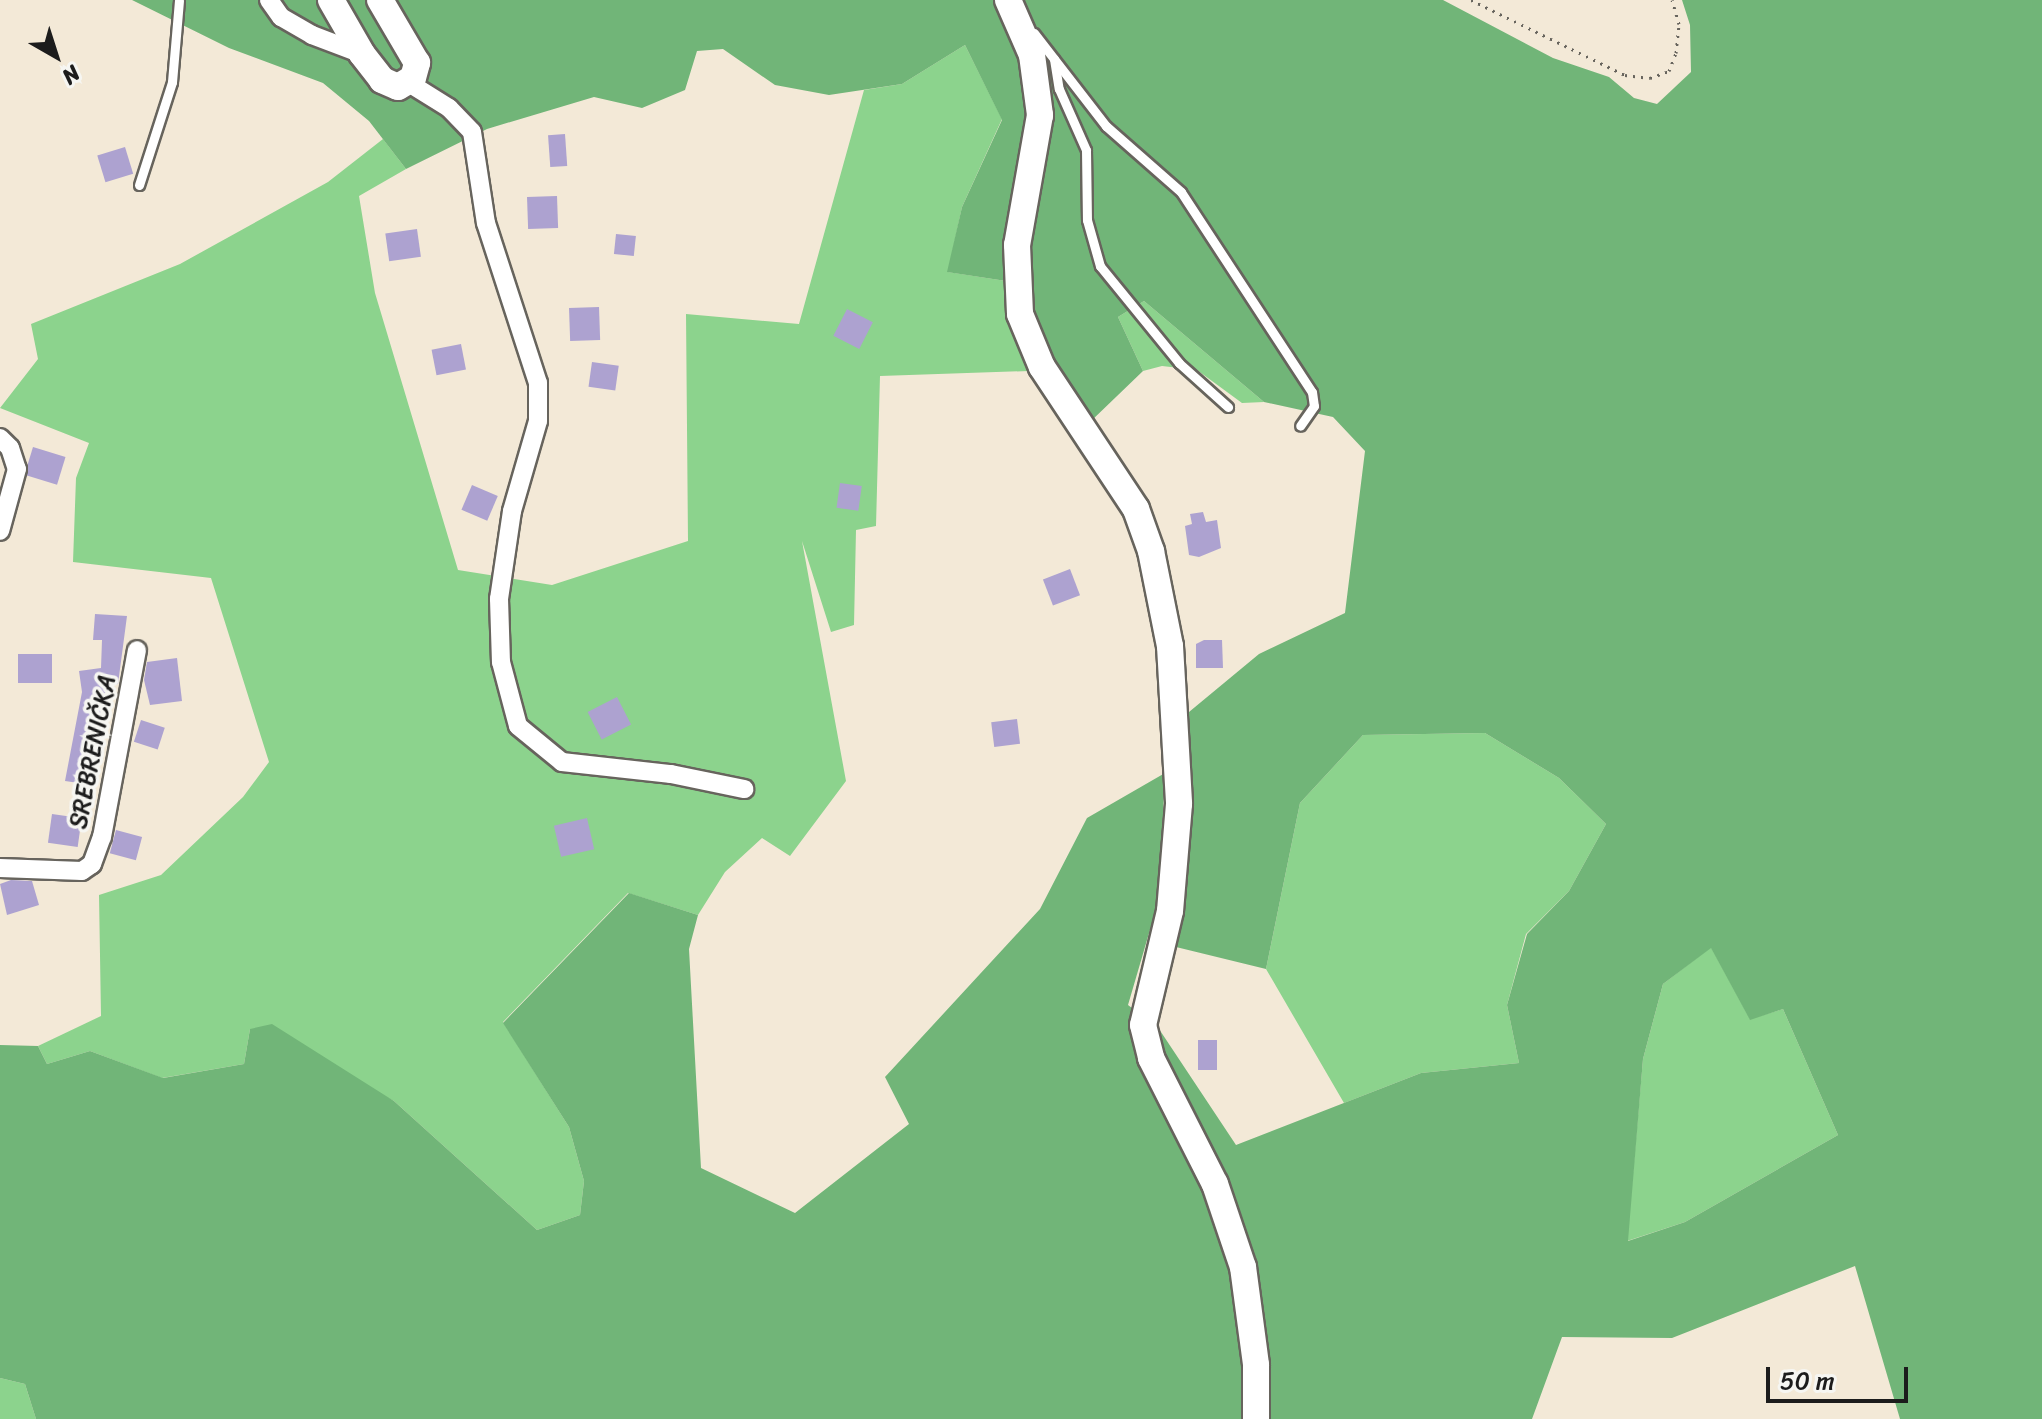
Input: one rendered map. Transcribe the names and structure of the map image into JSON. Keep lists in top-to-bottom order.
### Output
{
  "streets": {
    "street": ["SREBRENIČKA"]
  },
  "scale_bar": "50 m",
  "north": "bottom right"
}
